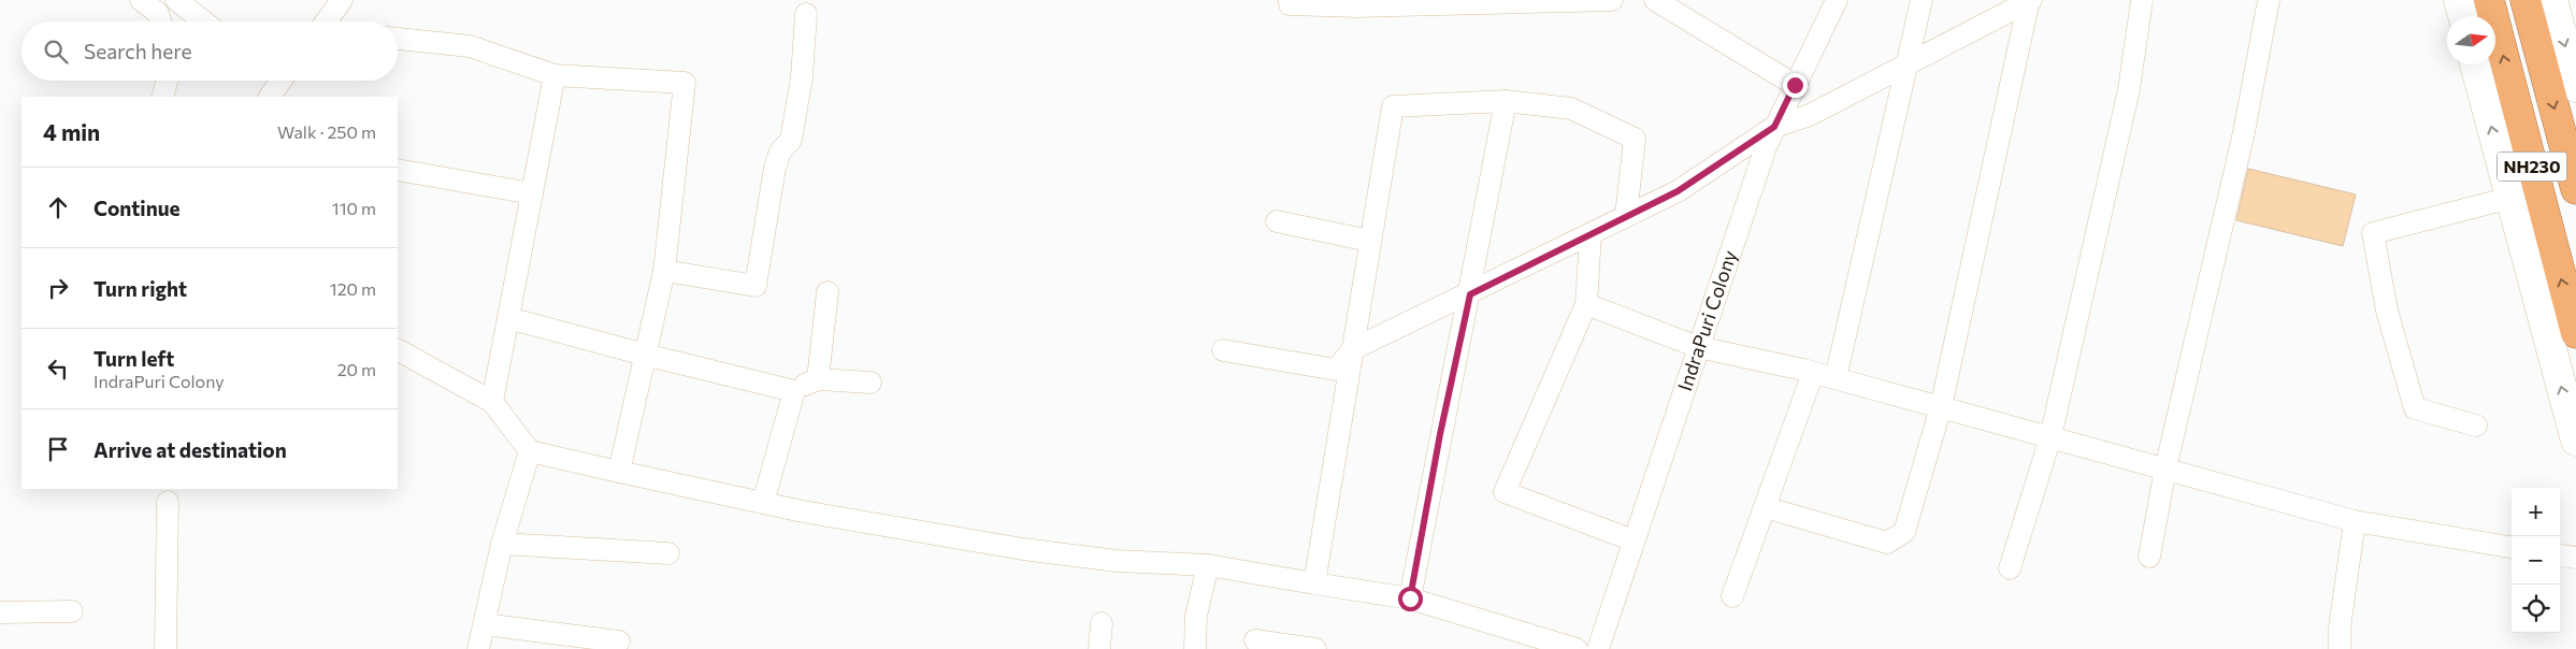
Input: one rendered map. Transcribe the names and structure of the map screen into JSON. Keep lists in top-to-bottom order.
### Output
{
  "streets": {
    "highway": ["NH230"],
    "street": ["IndraPuri Colony"]
  },
  "north": "right",
  "page": {
    "search": "Search here",
    "heading": ["4 min", "Walk · 250 m"],
    "list": [
      ["Continue", "110 m"],
      ["Turn right", "120 m"],
      ["Turn left", "IndraPuri Colony", "20 m"],
      "Arrive at destination"
    ],
    "map_buttons": ["+", "−"]
  }
}
